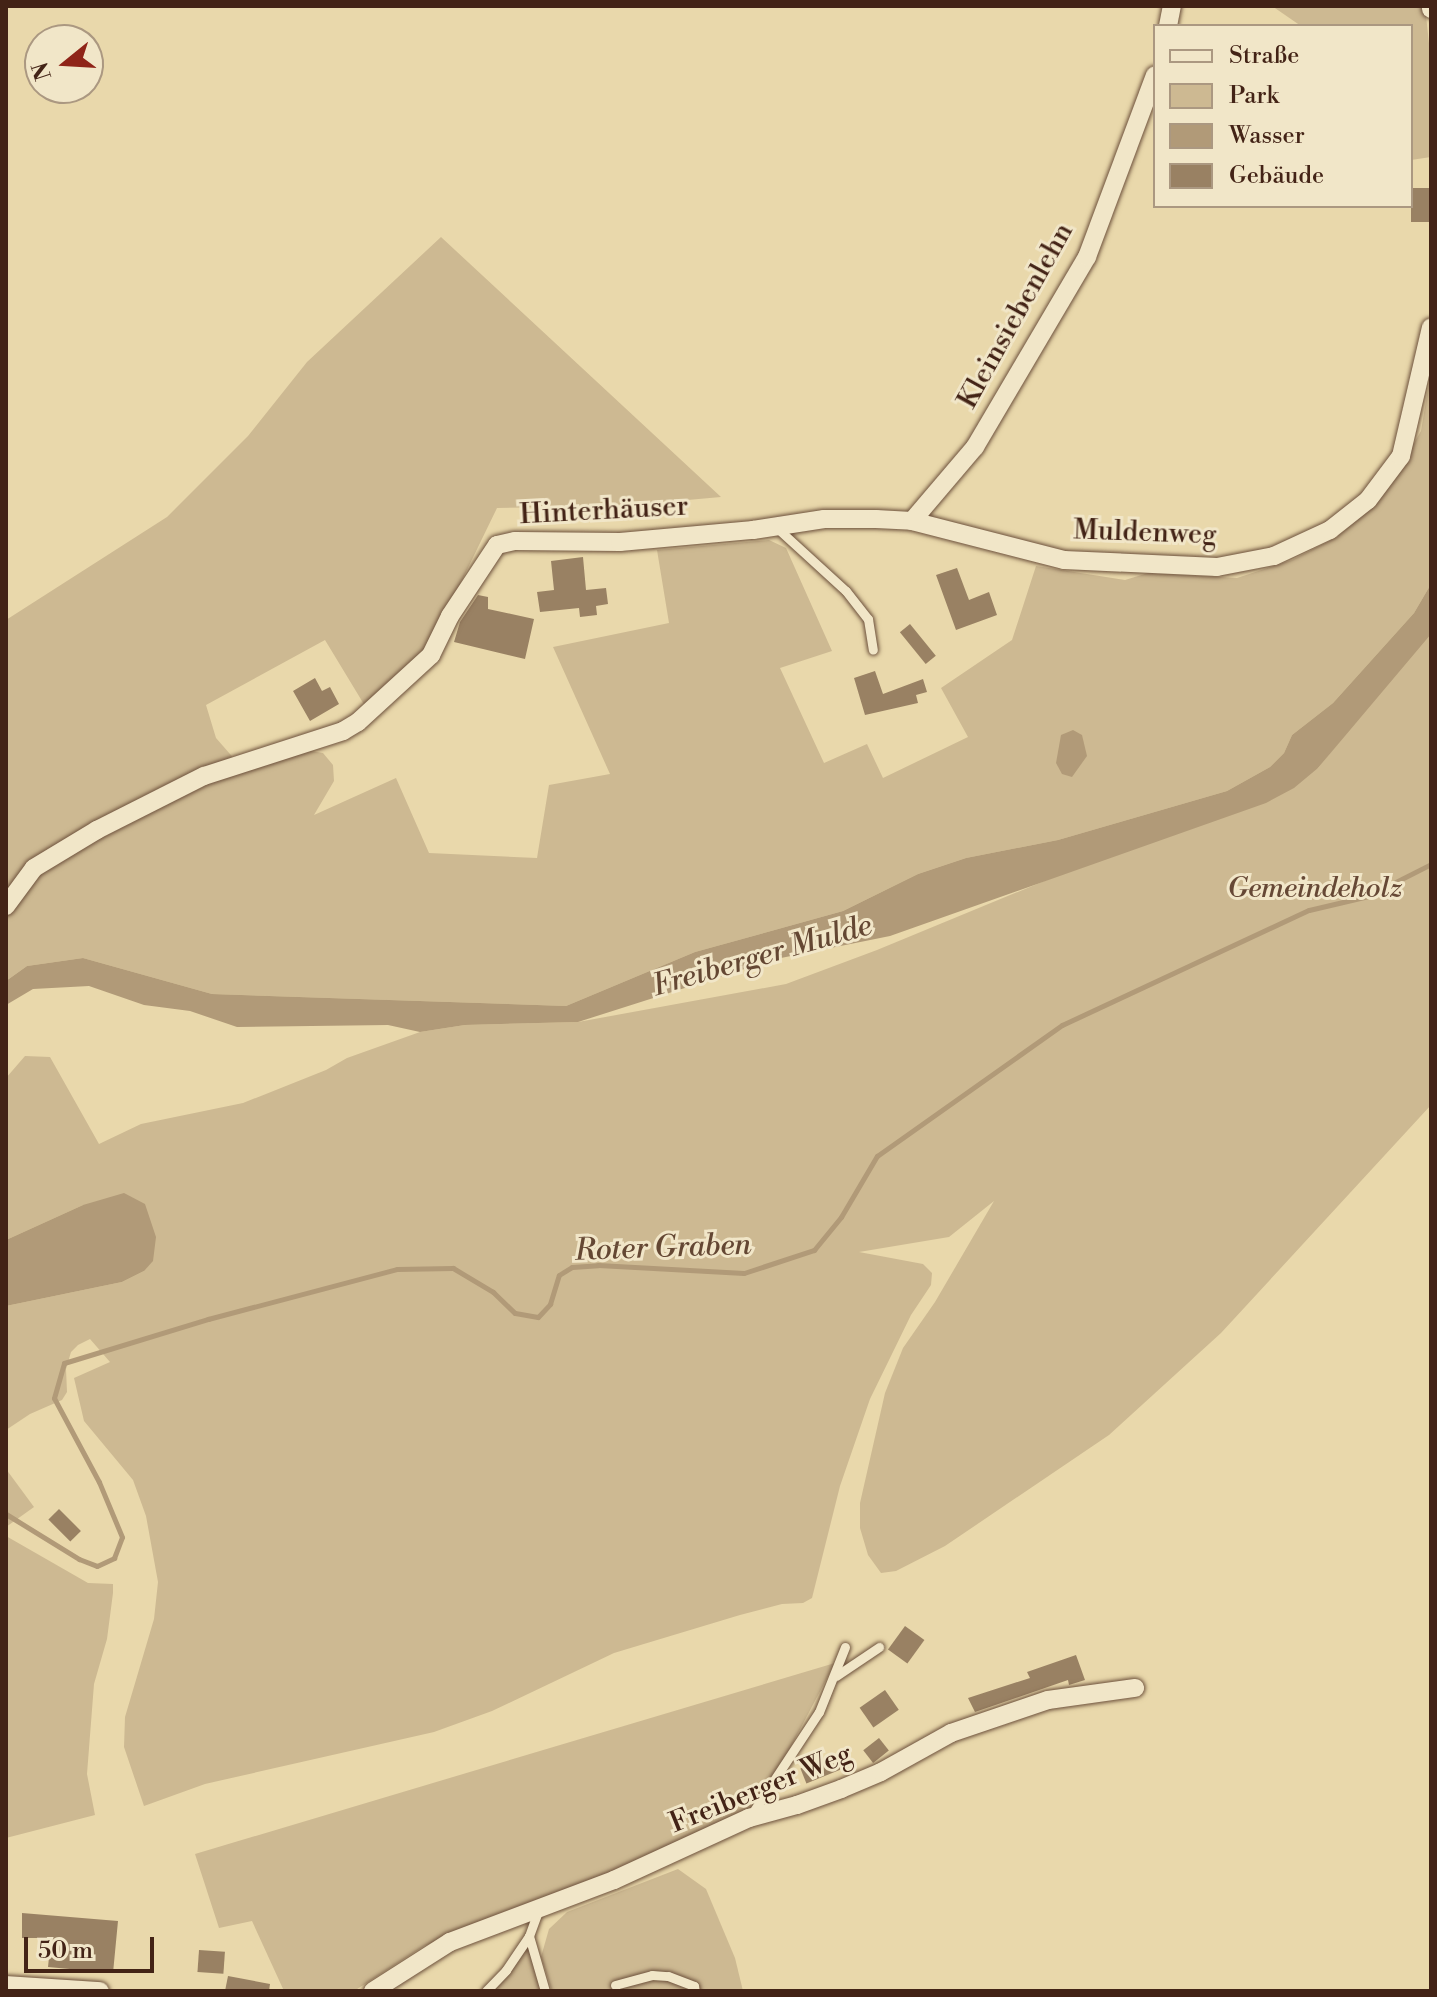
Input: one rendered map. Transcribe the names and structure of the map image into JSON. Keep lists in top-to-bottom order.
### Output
{
  "streets": {
    "street": [
      "Kleinsiebenlehn",
      "Hinterhäuser",
      "Muldenweg",
      "Freiberger Weg"
    ]
  },
  "crossings": [
    ["Kleinsiebenlehn", "Hinterhäuser"],
    ["Kleinsiebenlehn", "Muldenweg"],
    ["Hinterhäuser", "Muldenweg"]
  ],
  "water": ["Freiberger Mulde", "Roter Graben"],
  "parks": ["Gemeindeholz"],
  "legend": [
    "Straße",
    "Park",
    "Wasser",
    "Gebäude"
  ],
  "scale_bar": "50 m",
  "north": "left"
}
